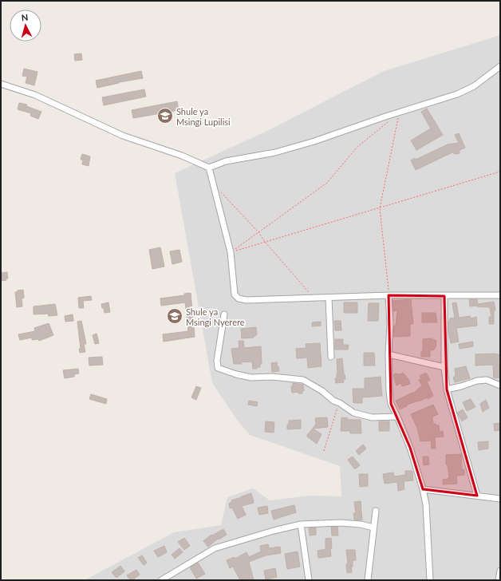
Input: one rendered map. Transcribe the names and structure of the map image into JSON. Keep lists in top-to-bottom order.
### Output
{
  "places": {
    "school or university": ["Shule ya Msingi Lupilisi", "Shule ya Msingi Nyerere"]
  },
  "north": "top"
}
